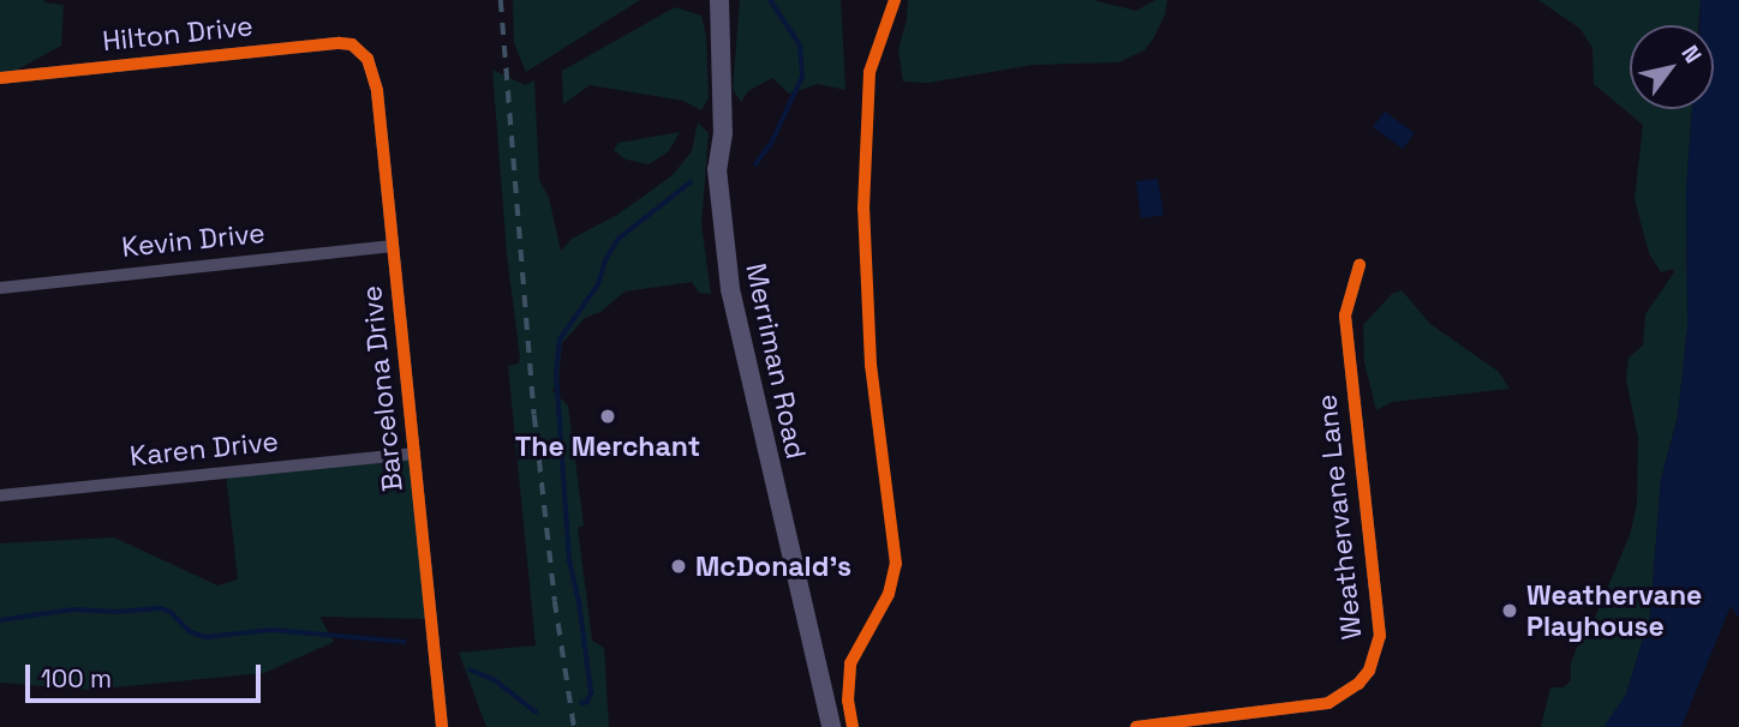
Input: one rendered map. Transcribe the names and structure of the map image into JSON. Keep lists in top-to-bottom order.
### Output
{
  "streets": {
    "main road": ["Merriman Road"],
    "street": [
      "Hilton Drive",
      "Kevin Drive",
      "Barcelona Drive",
      "Karen Drive",
      "Weathervane Lane"
    ]
  },
  "crossings": [
    ["Hilton Drive", "Barcelona Drive"],
    ["Kevin Drive", "Barcelona Drive"],
    ["Barcelona Drive", "Karen Drive"]
  ],
  "places": ["The Merchant", "McDonald's", "Weathervane Playhouse"],
  "scale_bar": "100 m",
  "north": "top right"
}
